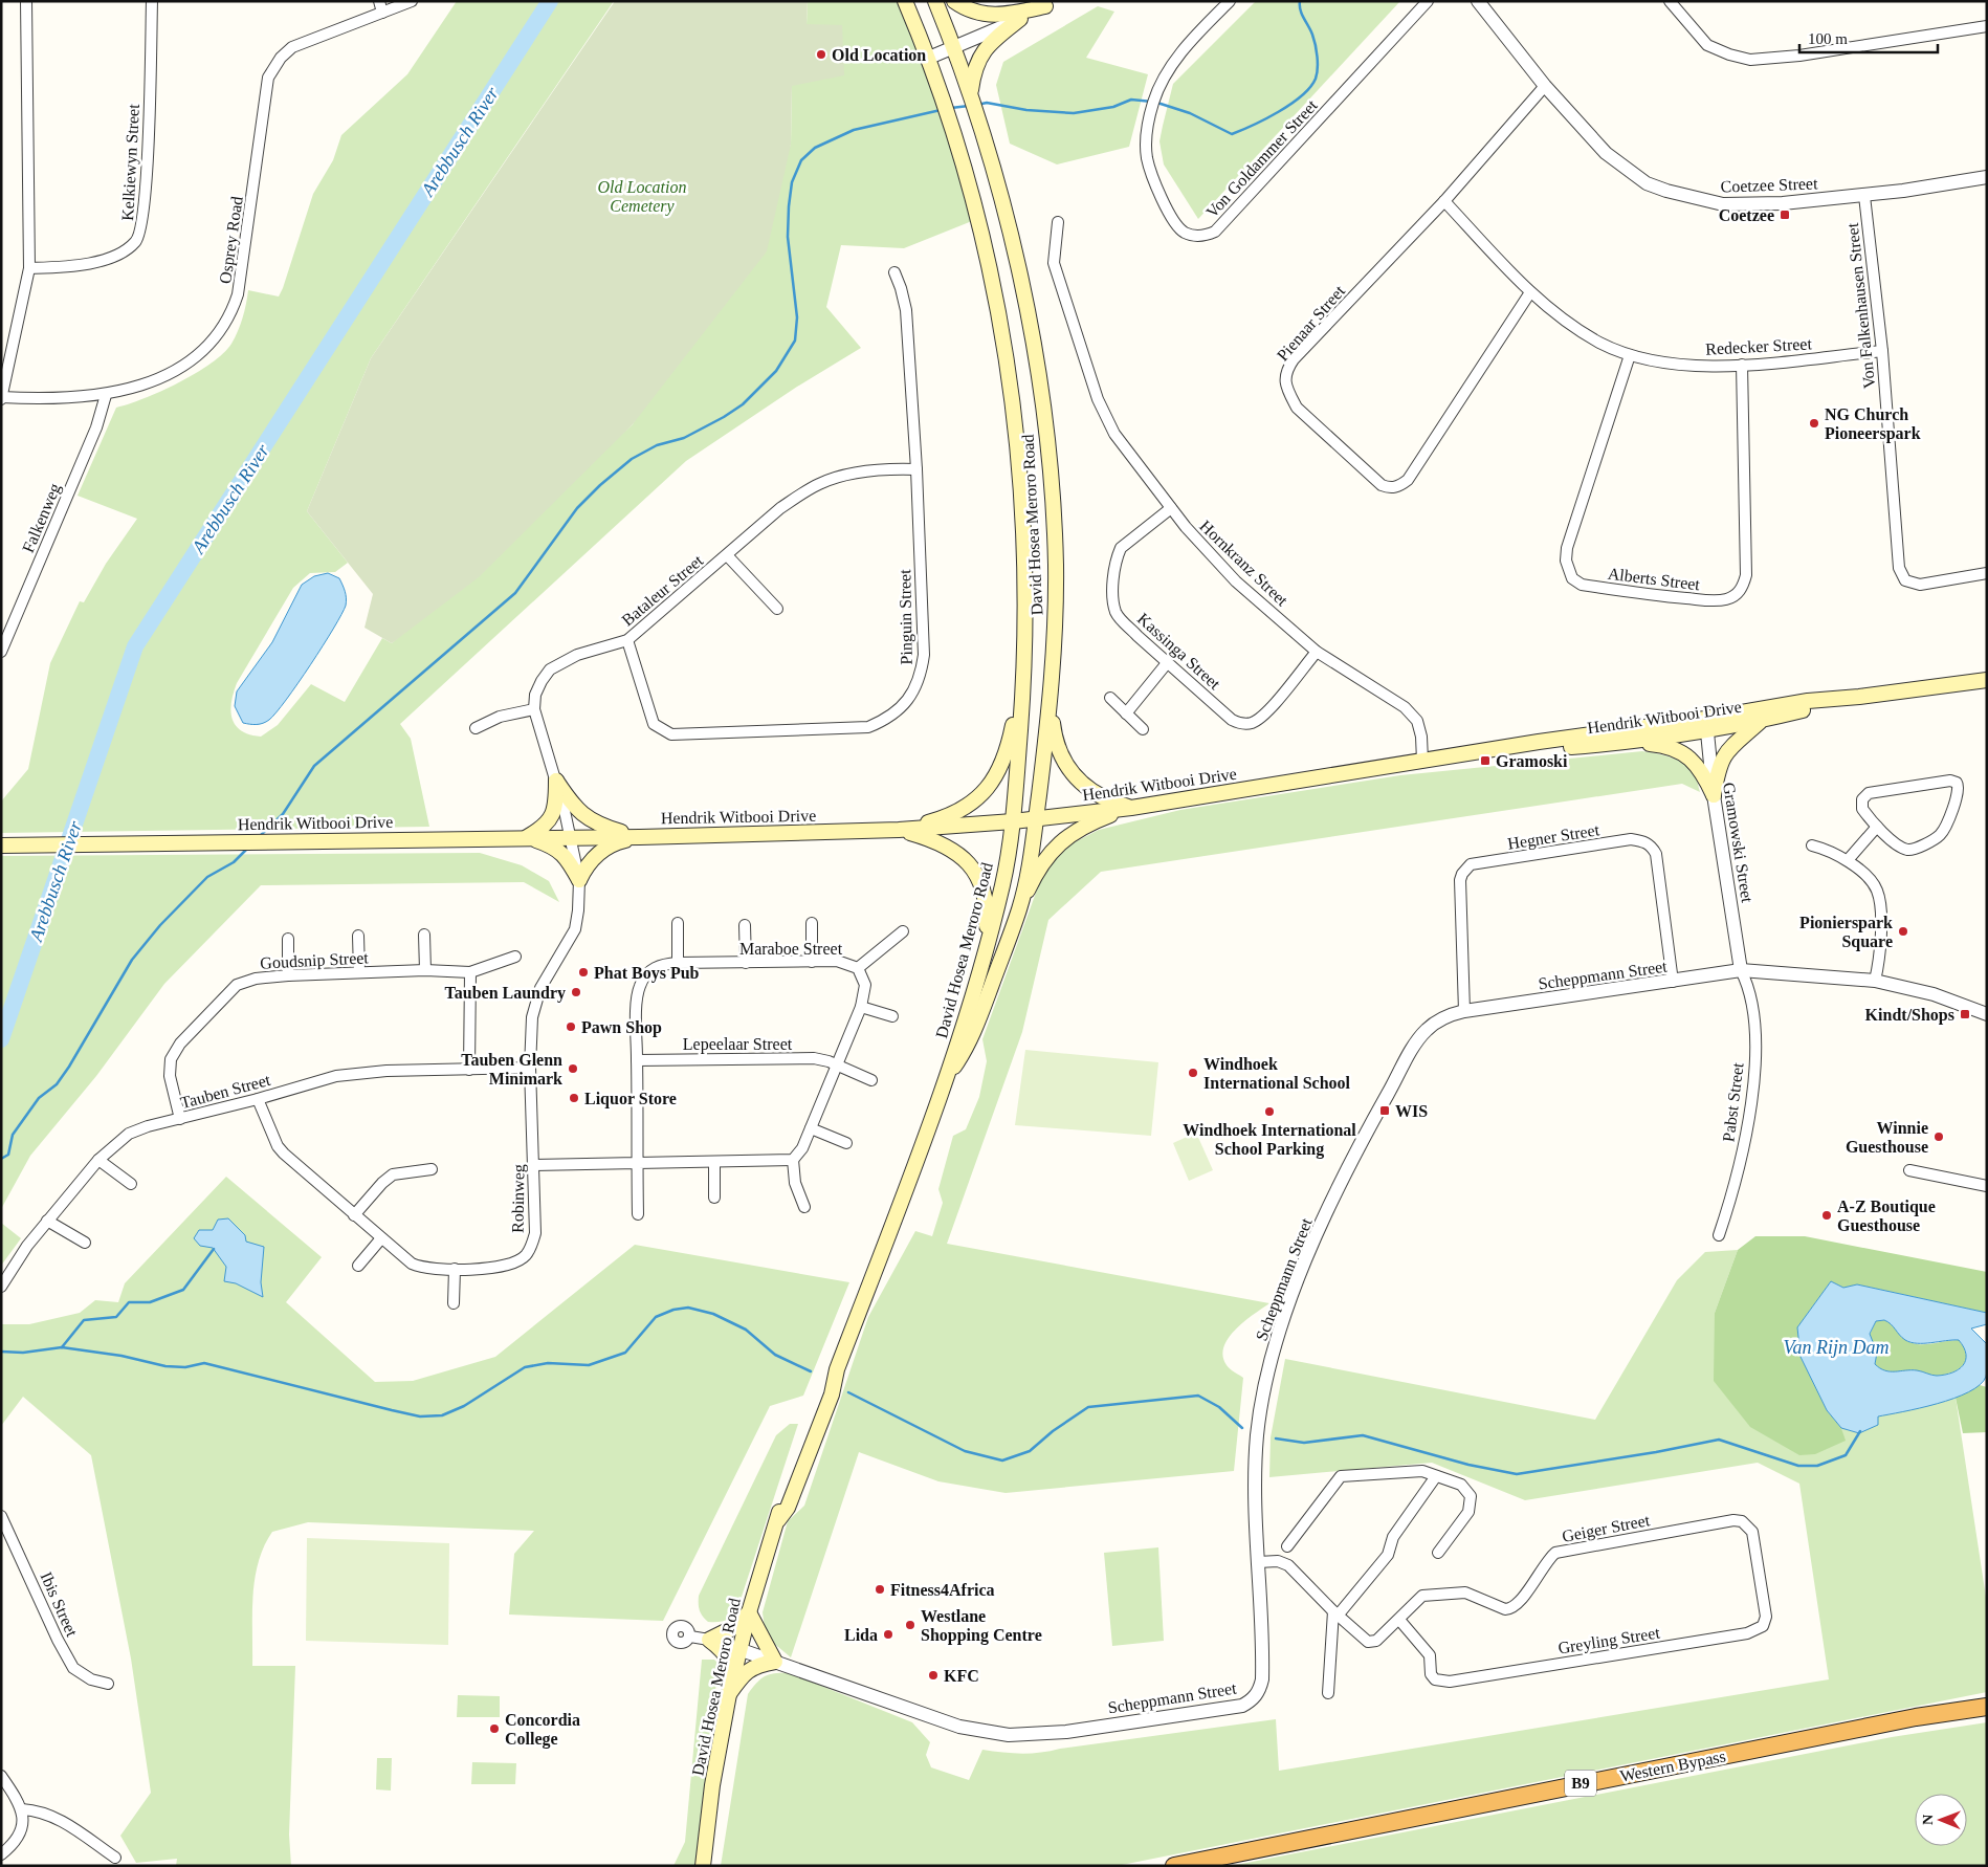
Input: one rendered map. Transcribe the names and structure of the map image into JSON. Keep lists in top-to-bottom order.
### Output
{
  "streets": {
    "highway": ["Western Bypass", "B9"],
    "main road": ["David Hosea Meroro Road", "Hendrik Witbooi Drive"],
    "street": [
      "Von Goldammer Street",
      "Kelkiewyn Street",
      "Coetzee Street",
      "Osprey Road",
      "Von Falkenhausen Street",
      "Pienaar Street",
      "Redecker Street",
      "Falkenweg",
      "Hornkranz Street",
      "Alberts Street",
      "Bataleur Street",
      "Pinguin Street",
      "Kassinga Street",
      "Hegner Street",
      "Gramowski Street",
      "Maraboe Street",
      "Goudsnip Street",
      "Scheppmann Street",
      "Lepeelaar Street",
      "Tauben Street",
      "Pabst Street",
      "Robinweg",
      "Geiger Street",
      "Ibis Street",
      "Greyling Street"
    ]
  },
  "crossings": [
    ["Coetzee Street", "Von Falkenhausen Street"],
    ["Coetzee Street", "Pienaar Street"],
    ["Osprey Road", "Falkenweg"],
    ["Von Falkenhausen Street", "Redecker Street"],
    ["Pienaar Street", "Redecker Street"],
    ["Redecker Street", "Alberts Street"],
    ["David Hosea Meroro Road", "Hendrik Witbooi Drive"],
    ["David Hosea Meroro Road", "Scheppmann Street"],
    ["Hornkranz Street", "Kassinga Street"],
    ["Hornkranz Street", "Hendrik Witbooi Drive"],
    ["Bataleur Street", "Pinguin Street"],
    ["Hendrik Witbooi Drive", "Gramowski Street"],
    ["Hendrik Witbooi Drive", "Robinweg"],
    ["Hegner Street", "Scheppmann Street"],
    ["Gramowski Street", "Scheppmann Street"],
    ["Gramowski Street", "Pabst Street"],
    ["Maraboe Street", "Lepeelaar Street"],
    ["Goudsnip Street", "Tauben Street"],
    ["Scheppmann Street", "Pabst Street"],
    ["Scheppmann Street", "Geiger Street"],
    ["Tauben Street", "Robinweg"],
    ["Geiger Street", "Greyling Street"]
  ],
  "water": ["Arebbusch River", "Van Rijn Dam"],
  "parks": ["Old Location Cemetery"],
  "places": {
    "other": [
      "Old Location",
      "NG Church Pioneerspark",
      "Pionierspark Square",
      "Phat Boys Pub",
      "Tauben Laundry",
      "Pawn Shop",
      "Tauben Glenn Minimark",
      "Windhoek International School",
      "Liquor Store",
      "Windhoek International School Parking",
      "Winnie Guesthouse",
      "A-Z Boutique Guesthouse",
      "Fitness4Africa",
      "Westlane Shopping Centre",
      "Lida",
      "KFC",
      "Concordia College"
    ],
    "transit": [
      "Coetzee",
      "Gramoski",
      "Kindt/Shops",
      "WIS"
    ]
  },
  "scale_bar": "100 m",
  "north": "left"
}
